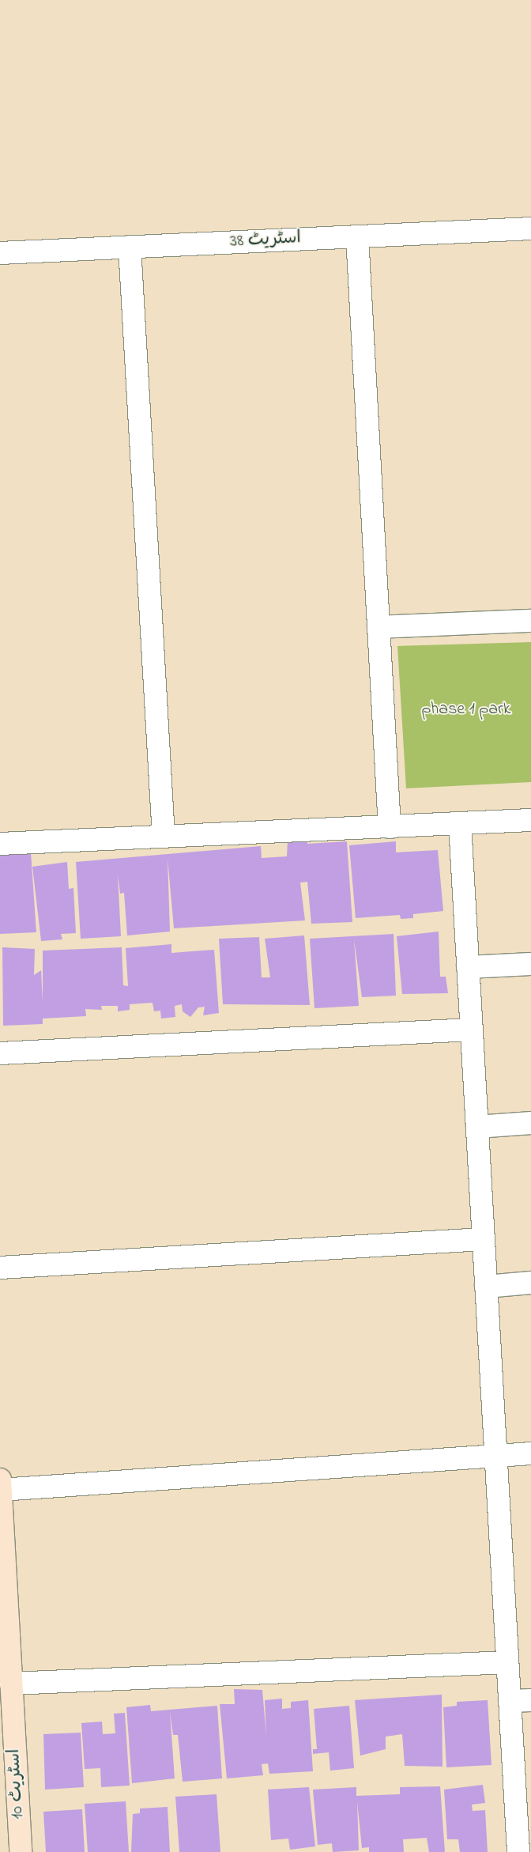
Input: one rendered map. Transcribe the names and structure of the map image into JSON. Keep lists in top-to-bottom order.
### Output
{
  "streets": {
    "street": ["اسٹریٹ 38", "اسٹریٹ 10"]
  },
  "parks": ["phase 1 park"]
}
